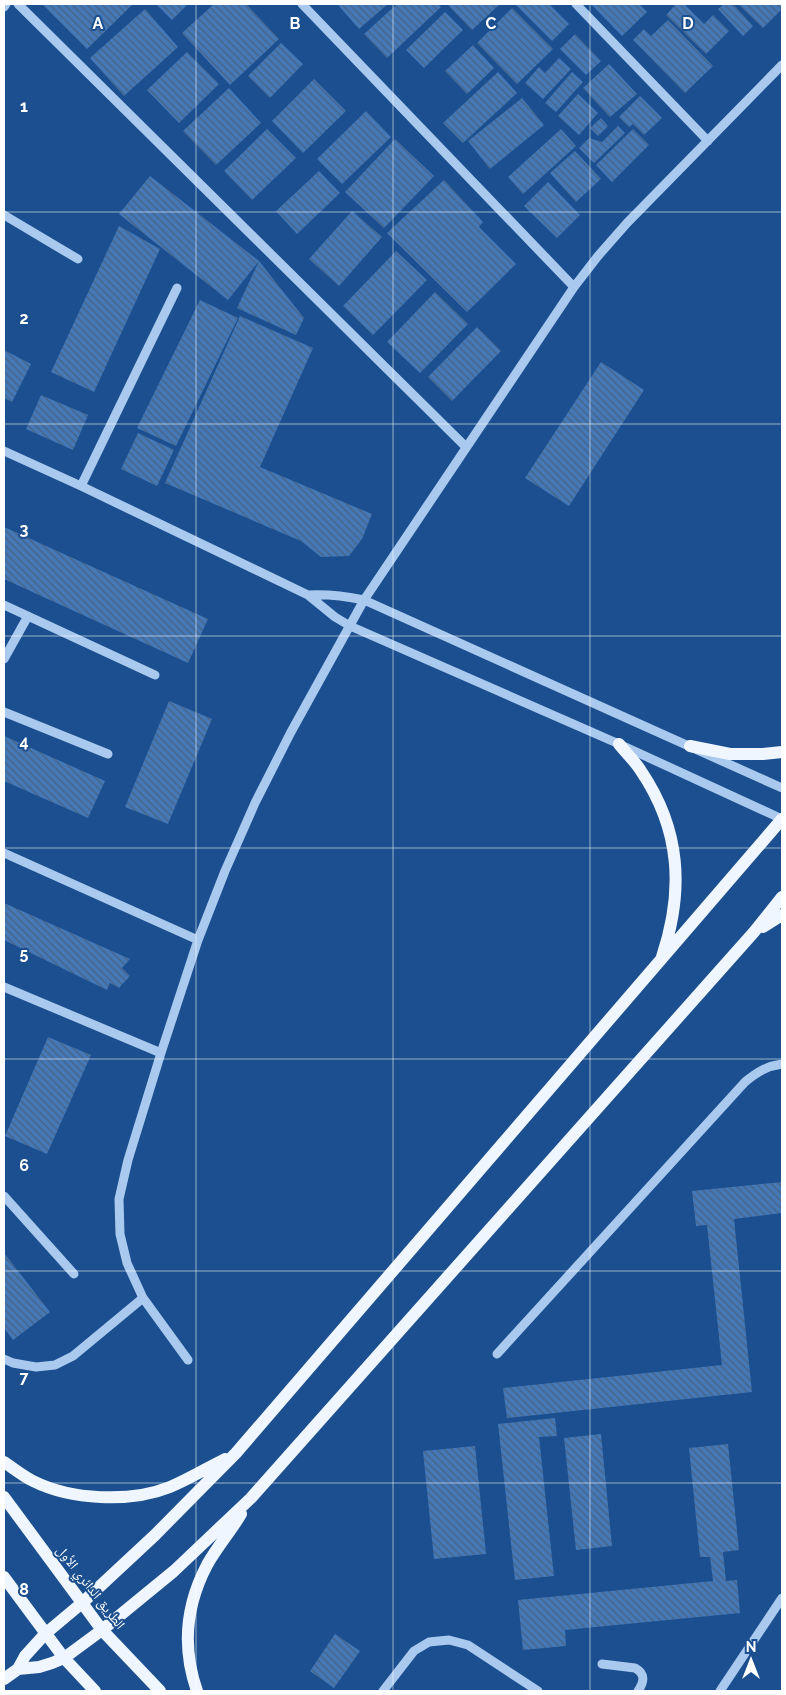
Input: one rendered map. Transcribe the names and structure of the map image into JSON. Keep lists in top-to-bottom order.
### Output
{
  "streets": {
    "main road": ["الطريق الدائري الأول"]
  },
  "north": "top",
  "grid": {
    "columns": [
      "A",
      "B",
      "C",
      "D"
    ],
    "rows": [
      "1",
      "2",
      "3",
      "4",
      "5",
      "6",
      "7",
      "8"
    ]
  }
}
